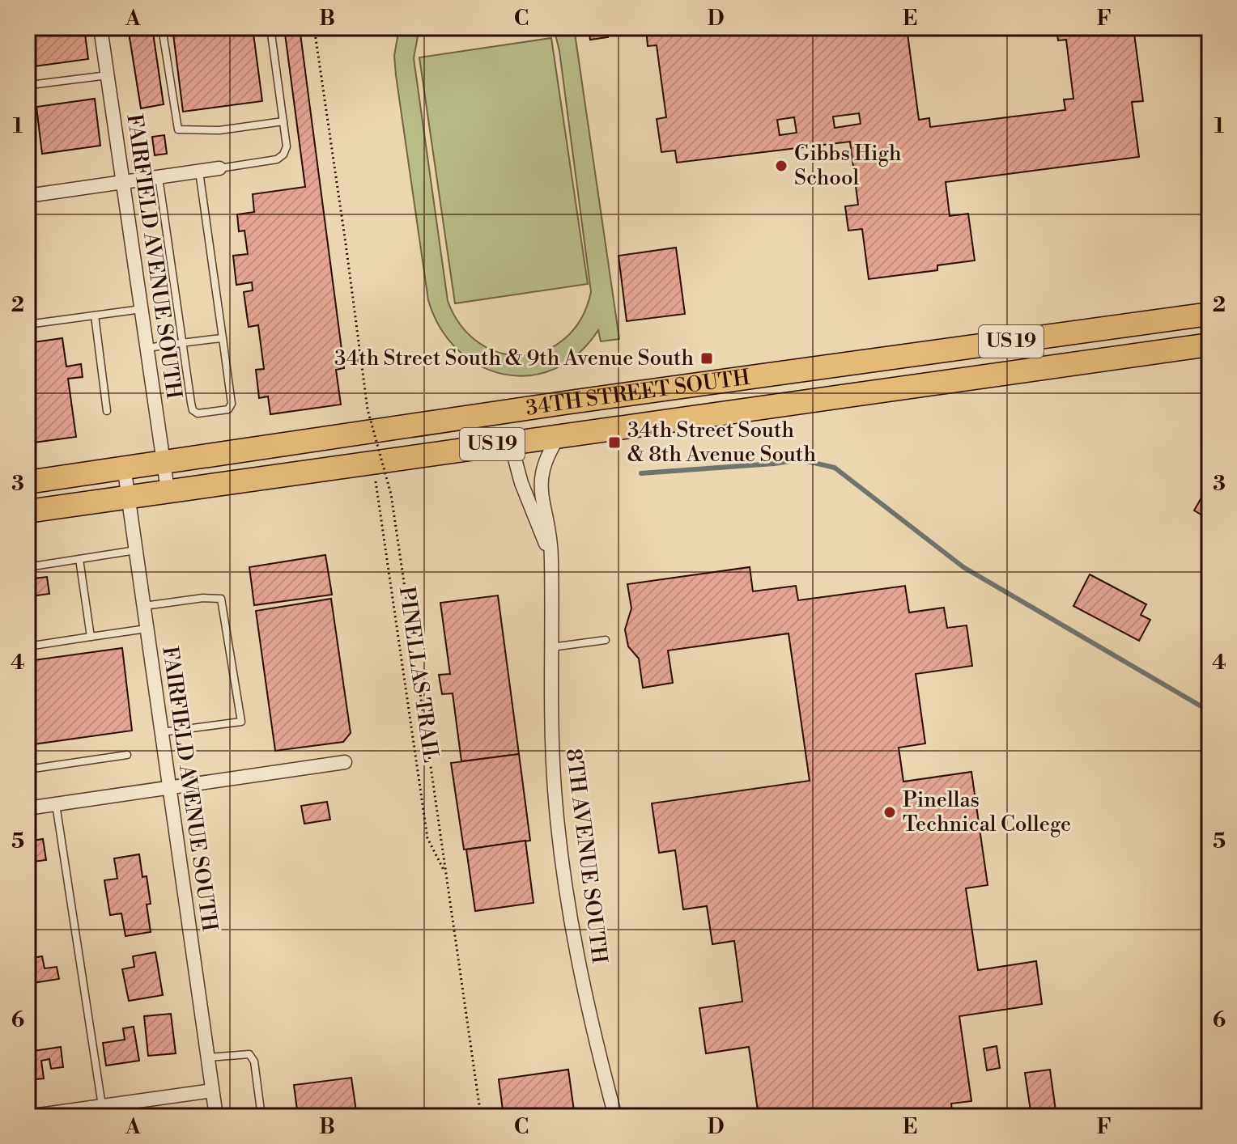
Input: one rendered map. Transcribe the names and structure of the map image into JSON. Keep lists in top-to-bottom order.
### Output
{
  "streets": {
    "highway": ["US 19", "34TH STREET SOUTH"],
    "street": ["FAIRFIELD AVENUE SOUTH", "8TH AVENUE SOUTH"],
    "path": ["PINELLAS TRAIL"]
  },
  "crossings": [
    ["FAIRFIELD AVENUE SOUTH", "34TH STREET SOUTH"],
    ["34TH STREET SOUTH", "8TH AVENUE SOUTH"]
  ],
  "places": {
    "other": ["Gibbs High School", "Pinellas Technical College"],
    "transit": ["34th Street South & 9th Avenue South", "34th Street South & 8th Avenue South"]
  },
  "grid": {
    "columns": [
      "A",
      "B",
      "C",
      "D",
      "E",
      "F"
    ],
    "rows": [
      "1",
      "2",
      "3",
      "4",
      "5",
      "6"
    ]
  }
}
